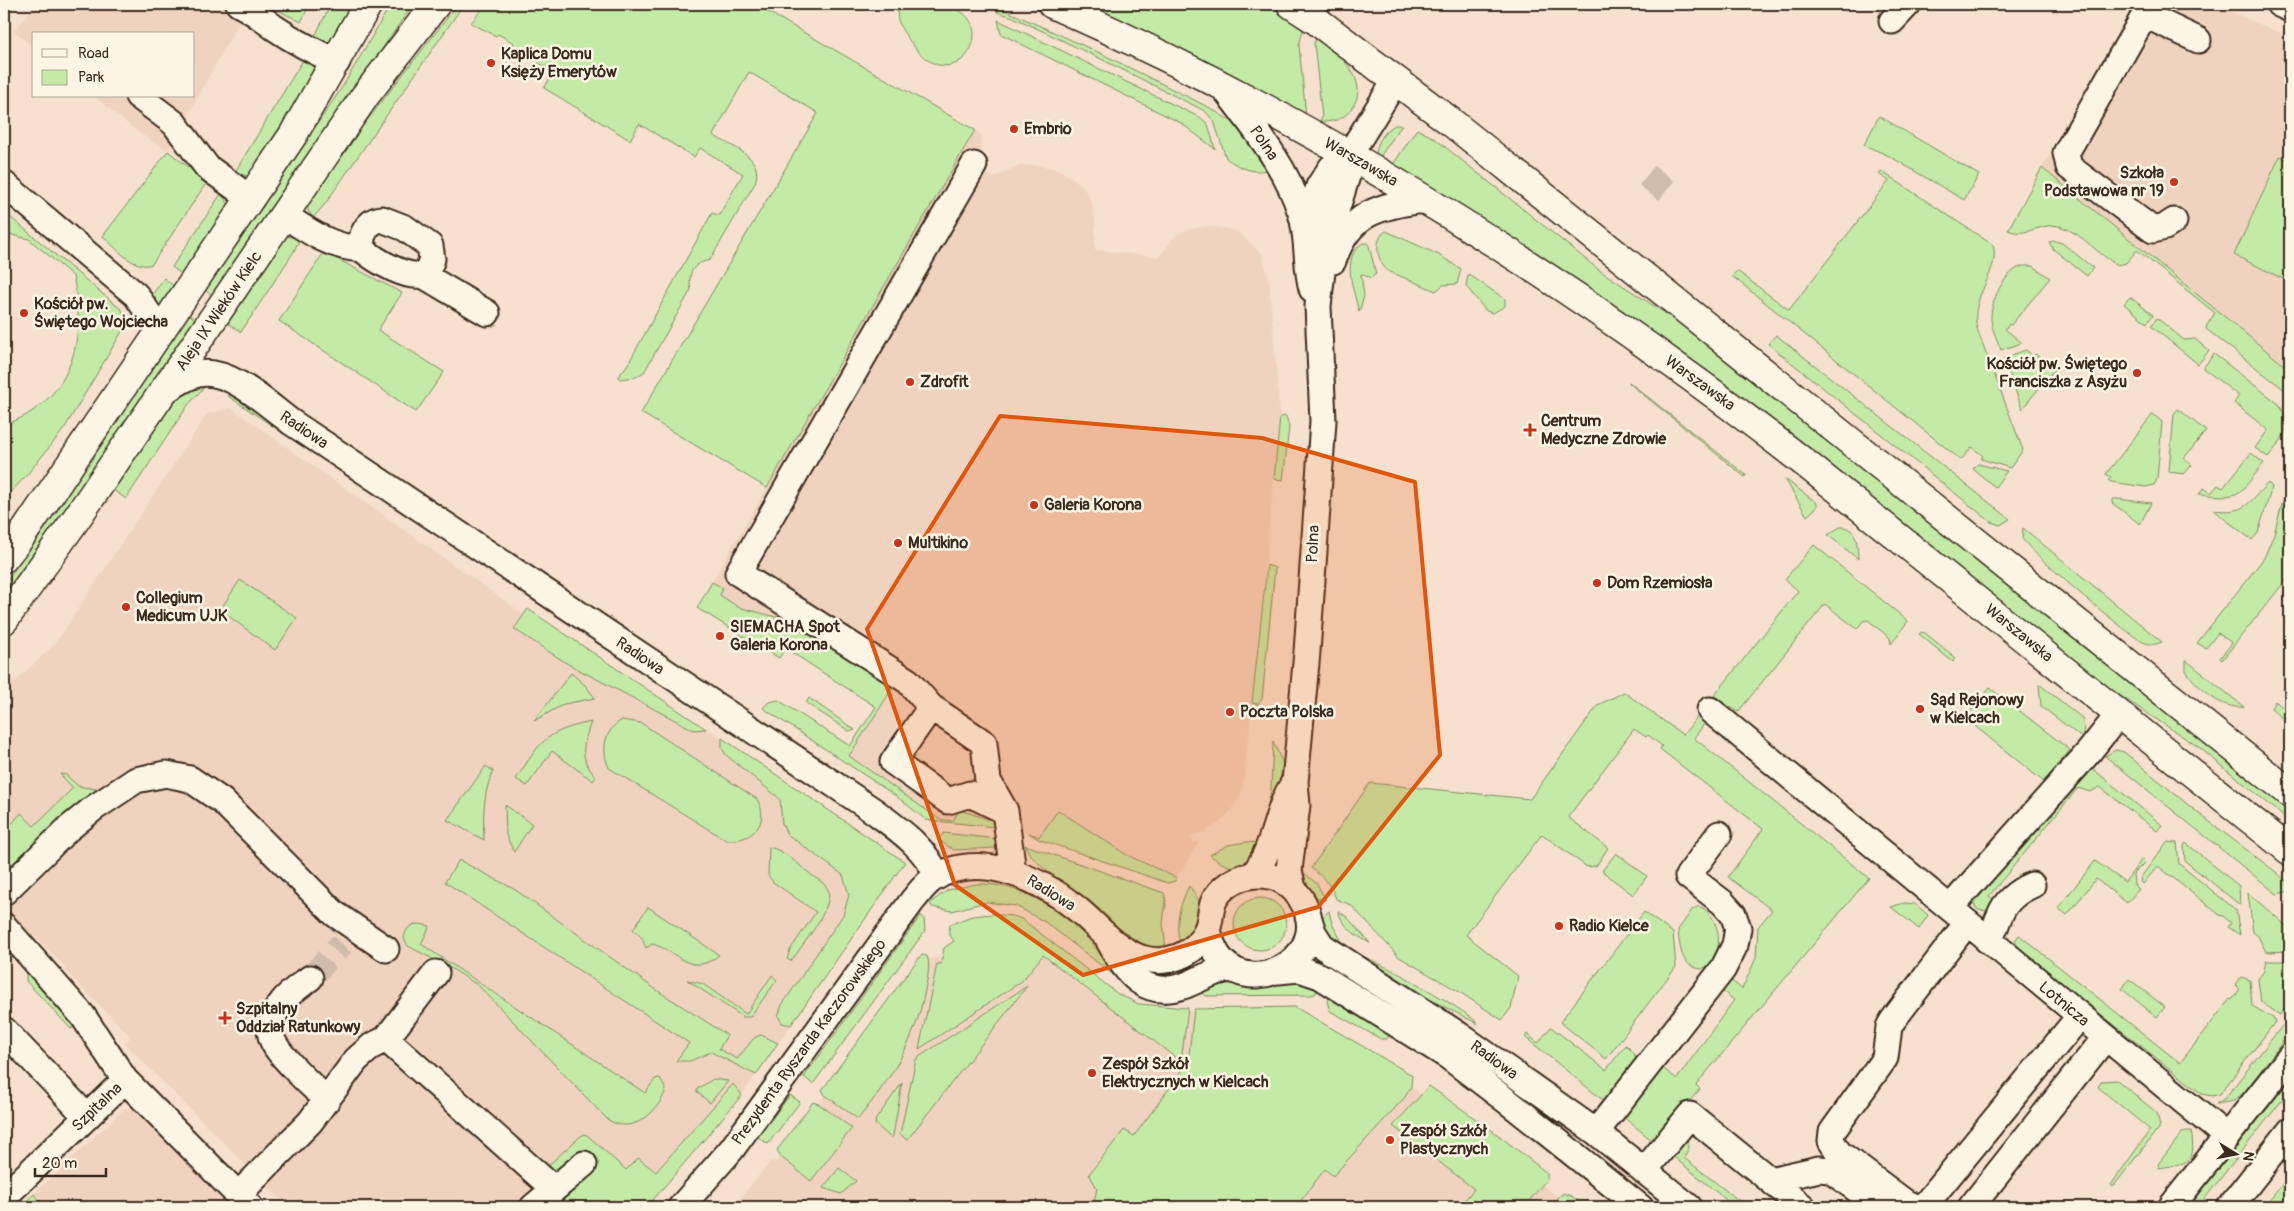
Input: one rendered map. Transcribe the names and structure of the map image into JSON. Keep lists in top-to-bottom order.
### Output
{
  "streets": {
    "main road": ["Warszawska", "Aleja IX Wieków Kielc"],
    "street": [
      "Polna",
      "Radiowa",
      "Lotnicza",
      "Prezydenta Ryszarda Kaczorowskiego",
      "Szpitalna"
    ]
  },
  "crossings": [
    ["Polna", "Warszawska"],
    ["Polna", "Radiowa"],
    ["Aleja IX Wieków Kielc", "Radiowa"],
    ["Radiowa", "Prezydenta Ryszarda Kaczorowskiego"]
  ],
  "places": {
    "other": [
      "Kaplica Domu Księży Emerytów",
      "Embrio",
      "Szkoła Podstawowa nr 19",
      "Kościół pw. Świętego Wojciecha",
      "Kościół pw. Świętego Franciszka z Asyżu",
      "Zdrofit",
      "Galeria Korona",
      "Multikino",
      "Dom Rzemiosła",
      "Collegium Medicum UJK",
      "SIEMACHA Spot Galeria Korona",
      "Sąd Rejonowy w Kielcach",
      "Poczta Polska",
      "Radio Kielce",
      "Zespół Szkół Elektrycznych w Kielcach",
      "Zespół Szkół Plastycznych"
    ],
    "health": ["Centrum Medyczne Zdrowie", "Szpitalny Oddział Ratunkowy"]
  },
  "legend": ["Road", "Park"],
  "scale_bar": "20 m",
  "north": "right"
}
